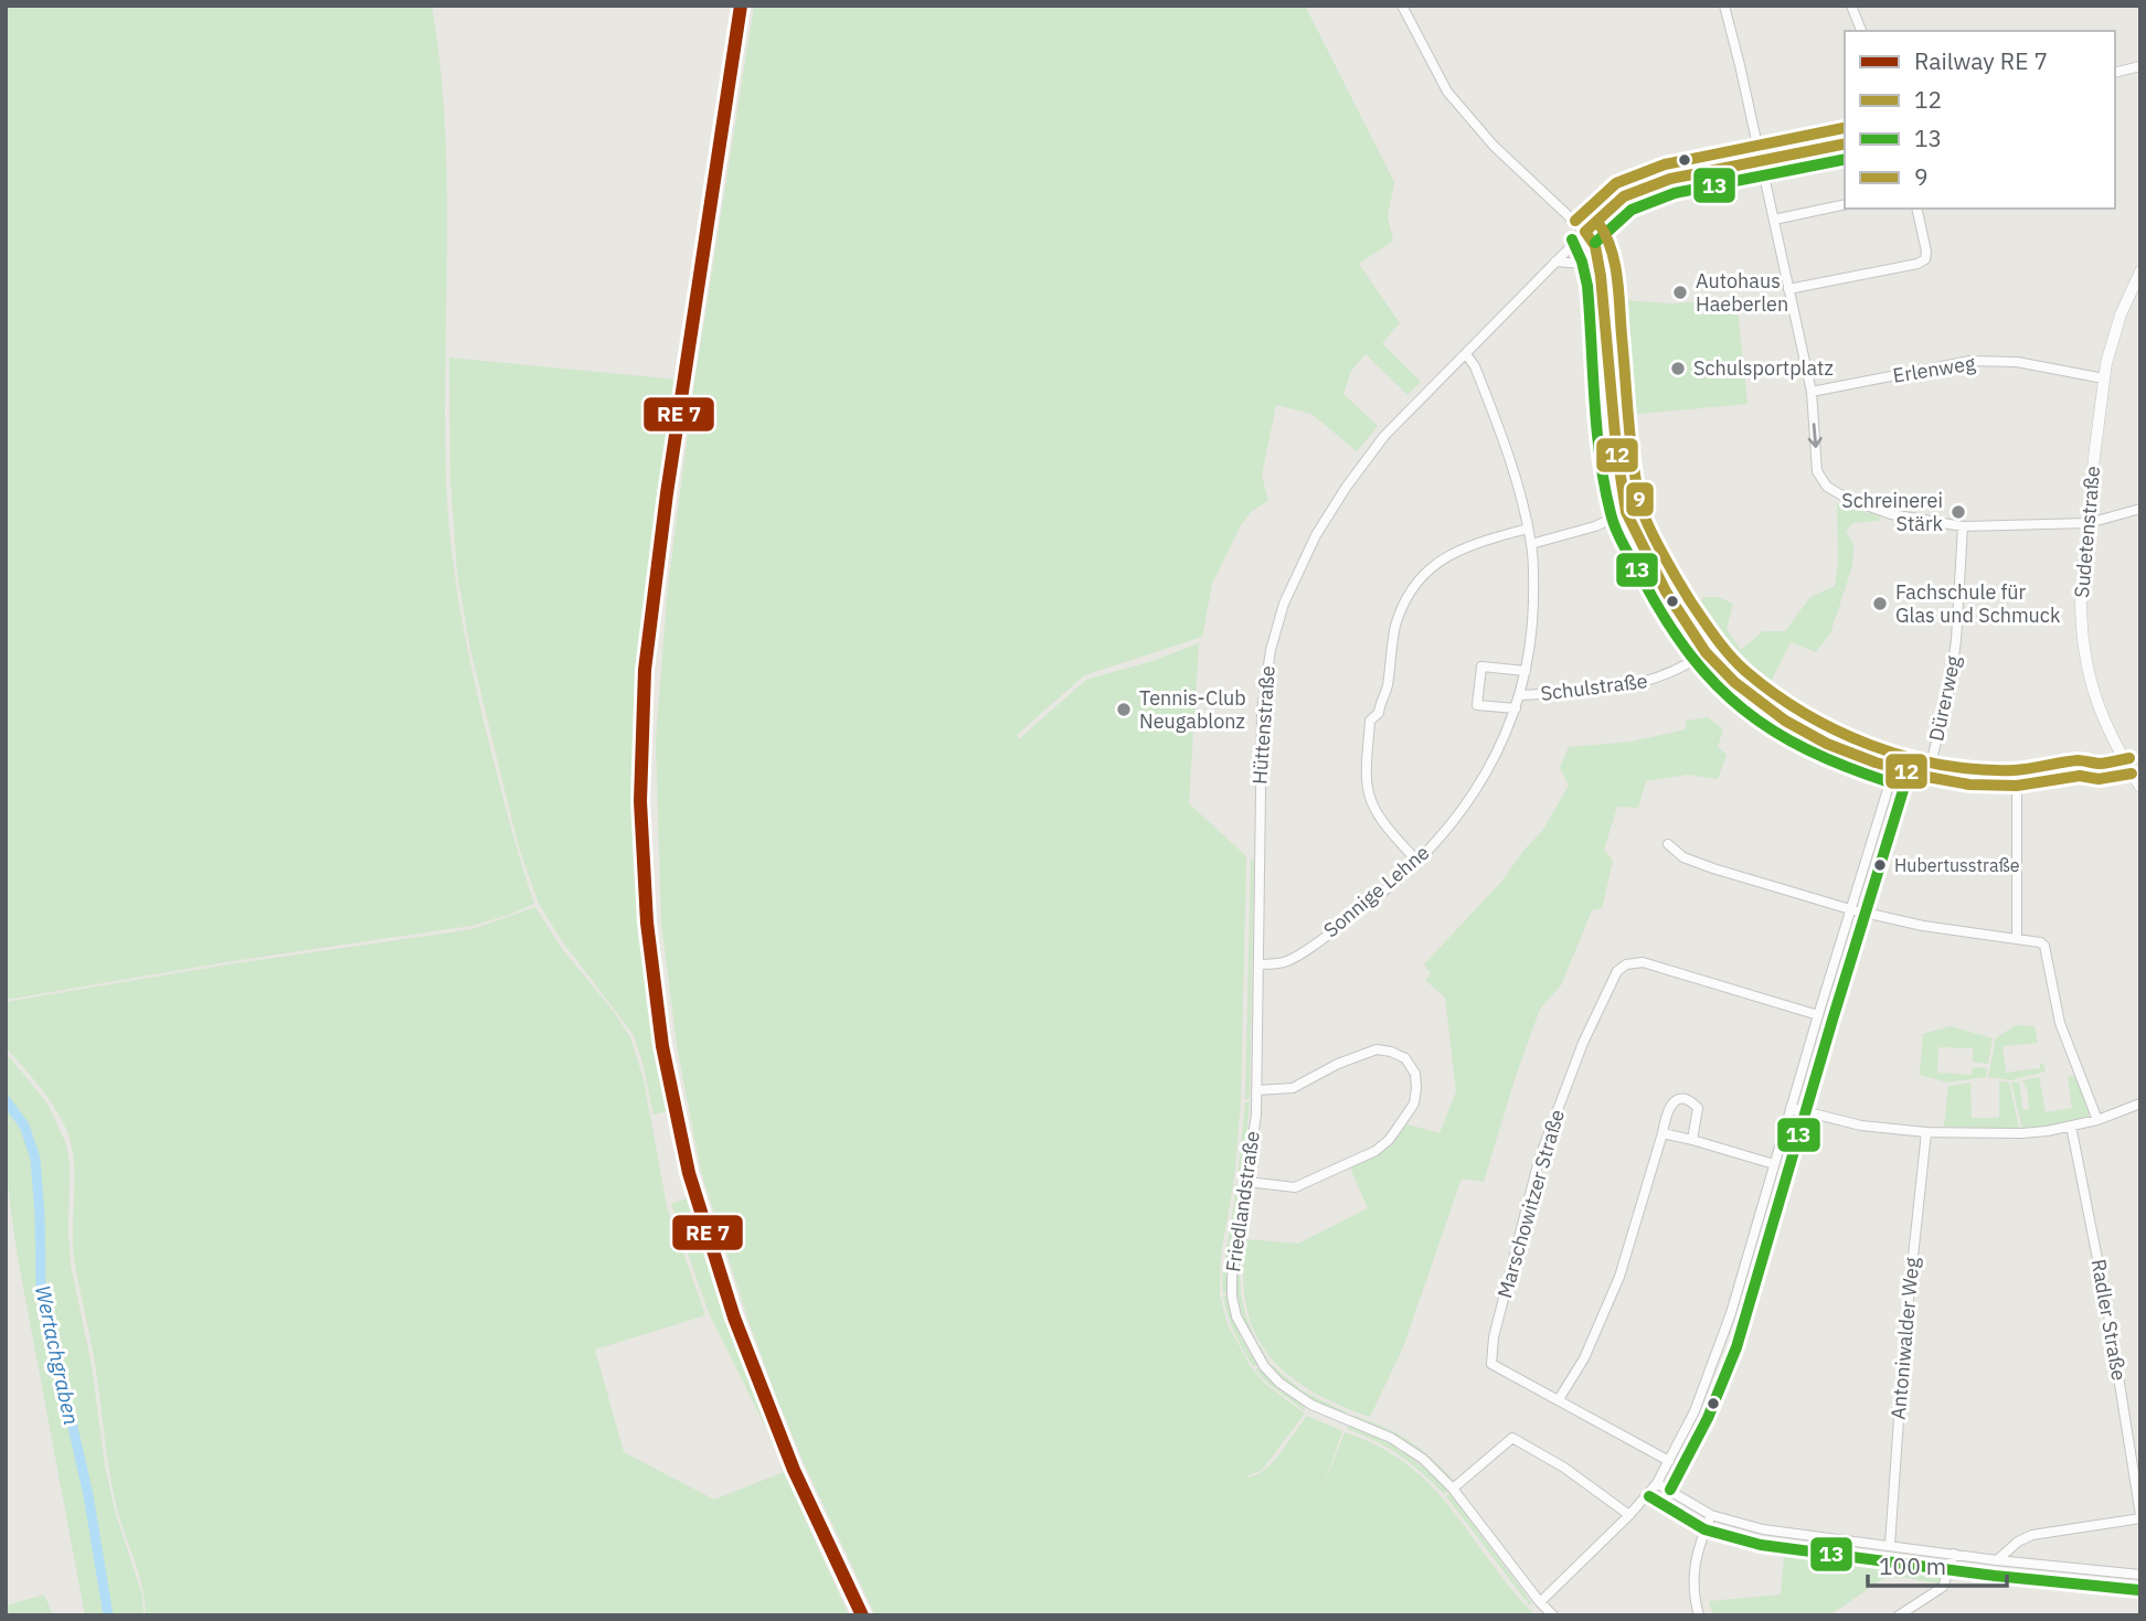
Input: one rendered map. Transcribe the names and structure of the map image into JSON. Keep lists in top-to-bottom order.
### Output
{
  "streets": {
    "street": [
      "Erlenweg",
      "Sudetenstraße",
      "Schulstraße",
      "Dürerweg",
      "Hüttenstraße",
      "Sonnige Lehne",
      "Friedlandstraße",
      "Marschowitzer Straße",
      "Radler Straße",
      "Antoniwalder Weg"
    ]
  },
  "crossings": [
    ["Erlenweg", "Sudetenstraße"],
    ["Schulstraße", "Sonnige Lehne"],
    ["Hüttenstraße", "Sonnige Lehne"],
    ["Hüttenstraße", "Friedlandstraße"],
    ["Sonnige Lehne", "Friedlandstraße"]
  ],
  "water": ["Wertachgraben"],
  "places": [
    "Autohaus Haeberlen",
    "Schulsportplatz",
    "Schreinerei Stärk",
    "Fachschule für Glas und Schmuck",
    "Tennis-Club Neugablonz",
    "Hubertusstraße"
  ],
  "lines": ["transit line 9", "transit line 12", "transit line 13"],
  "legend": [
    "Railway RE 7",
    "12",
    "13",
    "9"
  ],
  "scale_bar": "100 m"
}
